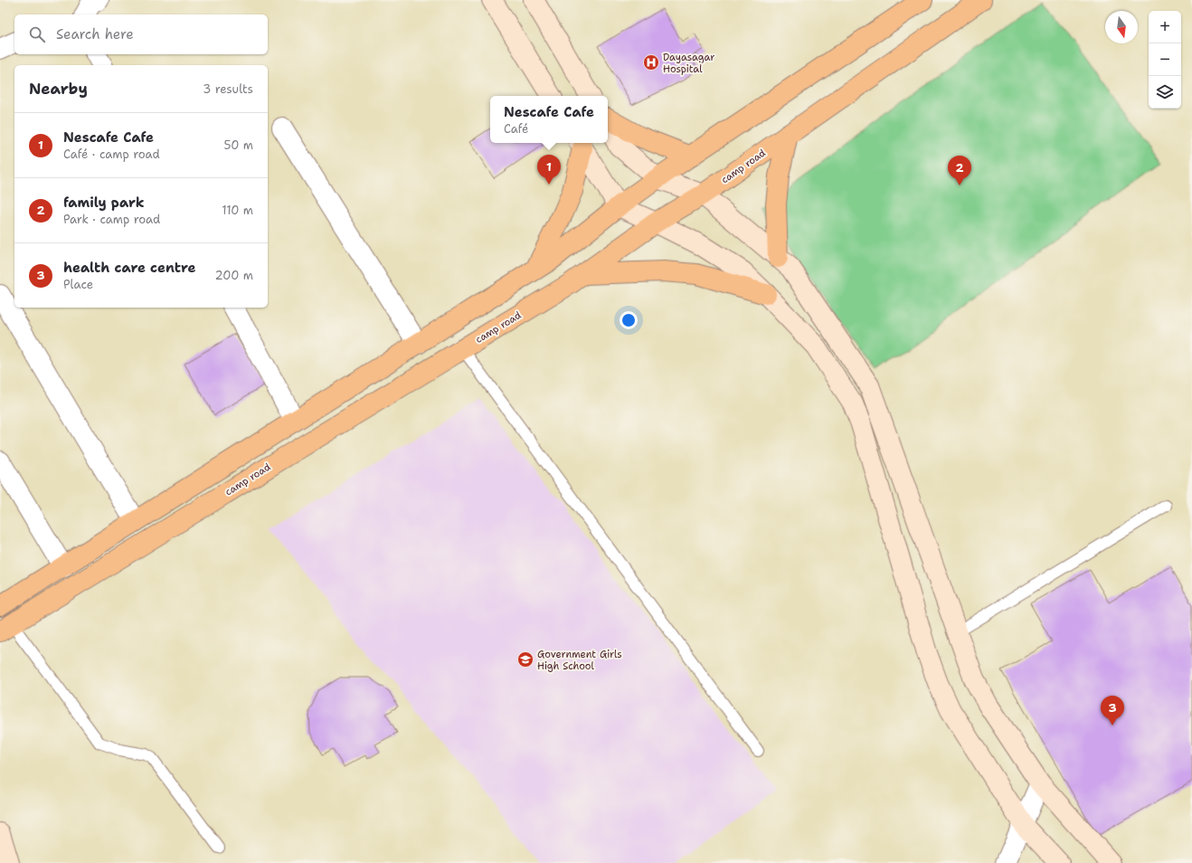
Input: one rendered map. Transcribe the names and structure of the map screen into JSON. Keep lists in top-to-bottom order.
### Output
{
  "streets": {
    "main road": ["camp road"]
  },
  "places": {
    "hospital": ["Dayasagar Hospital"],
    "school or university": ["Government Girls High School"]
  },
  "north": "bottom",
  "page": {
    "map_buttons": ["+", "−"],
    "search": "Search here",
    "heading": ["Nearby", "3 results"],
    "popup": ["Nescafe Cafe", "Café"],
    "list": [
      {
        "mark": "1",
        "name": "Nescafe Cafe",
        "note": "Café · camp road",
        "value": "50 m"
      },
      {
        "mark": "2",
        "name": "family park",
        "note": "Park · camp road",
        "value": "110 m"
      },
      {
        "mark": "3",
        "name": "health care centre",
        "note": "Place",
        "value": "200 m"
      }
    ],
    "pins": ["1", "2", "3"]
  }
}
